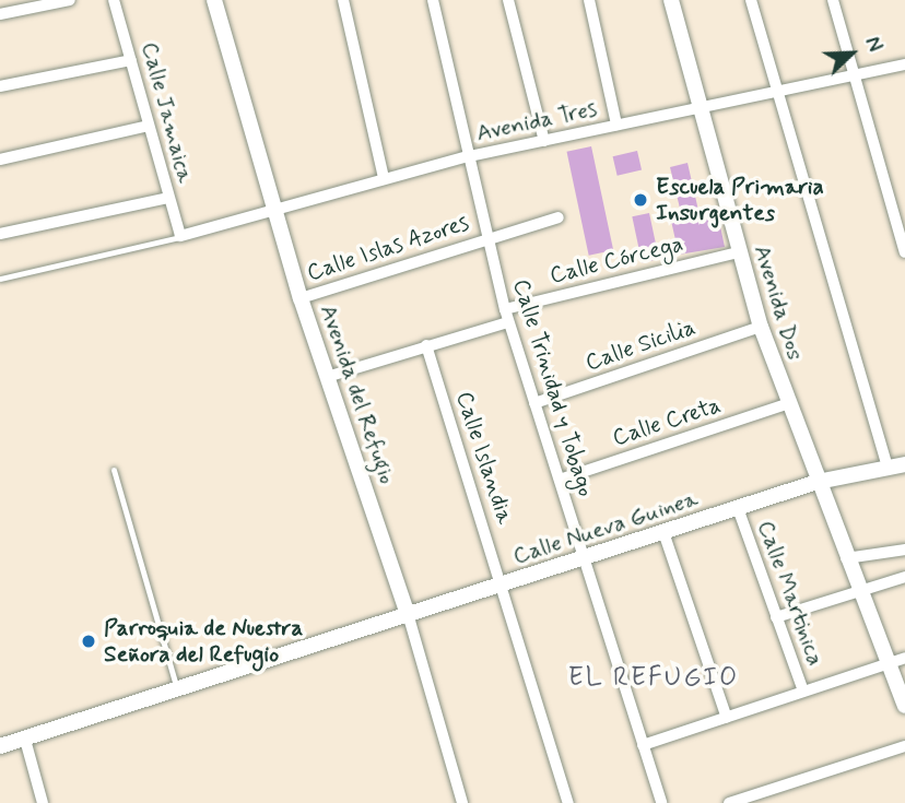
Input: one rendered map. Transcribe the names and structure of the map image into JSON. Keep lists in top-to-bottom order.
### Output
{
  "streets": {
    "street": [
      "Calle Jamaica",
      "Avenida Tres",
      "Calle Islas Azores",
      "Calle Córcega",
      "Avenida Dos",
      "Calle Sicilia",
      "Calle Trinidad y Tobago",
      "Avenida del Refugio",
      "Calle Creta",
      "Calle Islandia",
      "Calle Nueva Guinea",
      "Calle Martinica"
    ]
  },
  "crossings": [
    ["Calle Jamaica", "Avenida Tres"],
    ["Avenida Tres", "Avenida Dos"],
    ["Avenida Tres", "Calle Trinidad y Tobago"],
    ["Avenida Tres", "Avenida del Refugio"],
    ["Calle Islas Azores", "Calle Trinidad y Tobago"],
    ["Calle Islas Azores", "Avenida del Refugio"],
    ["Calle Córcega", "Avenida Dos"],
    ["Calle Córcega", "Calle Trinidad y Tobago"],
    ["Avenida Dos", "Calle Sicilia"],
    ["Avenida Dos", "Calle Creta"],
    ["Avenida Dos", "Calle Nueva Guinea"],
    ["Calle Sicilia", "Calle Trinidad y Tobago"],
    ["Calle Trinidad y Tobago", "Calle Creta"],
    ["Calle Trinidad y Tobago", "Calle Nueva Guinea"],
    ["Avenida del Refugio", "Calle Nueva Guinea"],
    ["Calle Islandia", "Calle Nueva Guinea"],
    ["Calle Nueva Guinea", "Calle Martinica"]
  ],
  "districts": ["EL REFUGIO"],
  "places": ["Escuela Primaria Insurgentes", "Parroquia de Nuestra Señora del Refugio"],
  "north": "top right"
}
